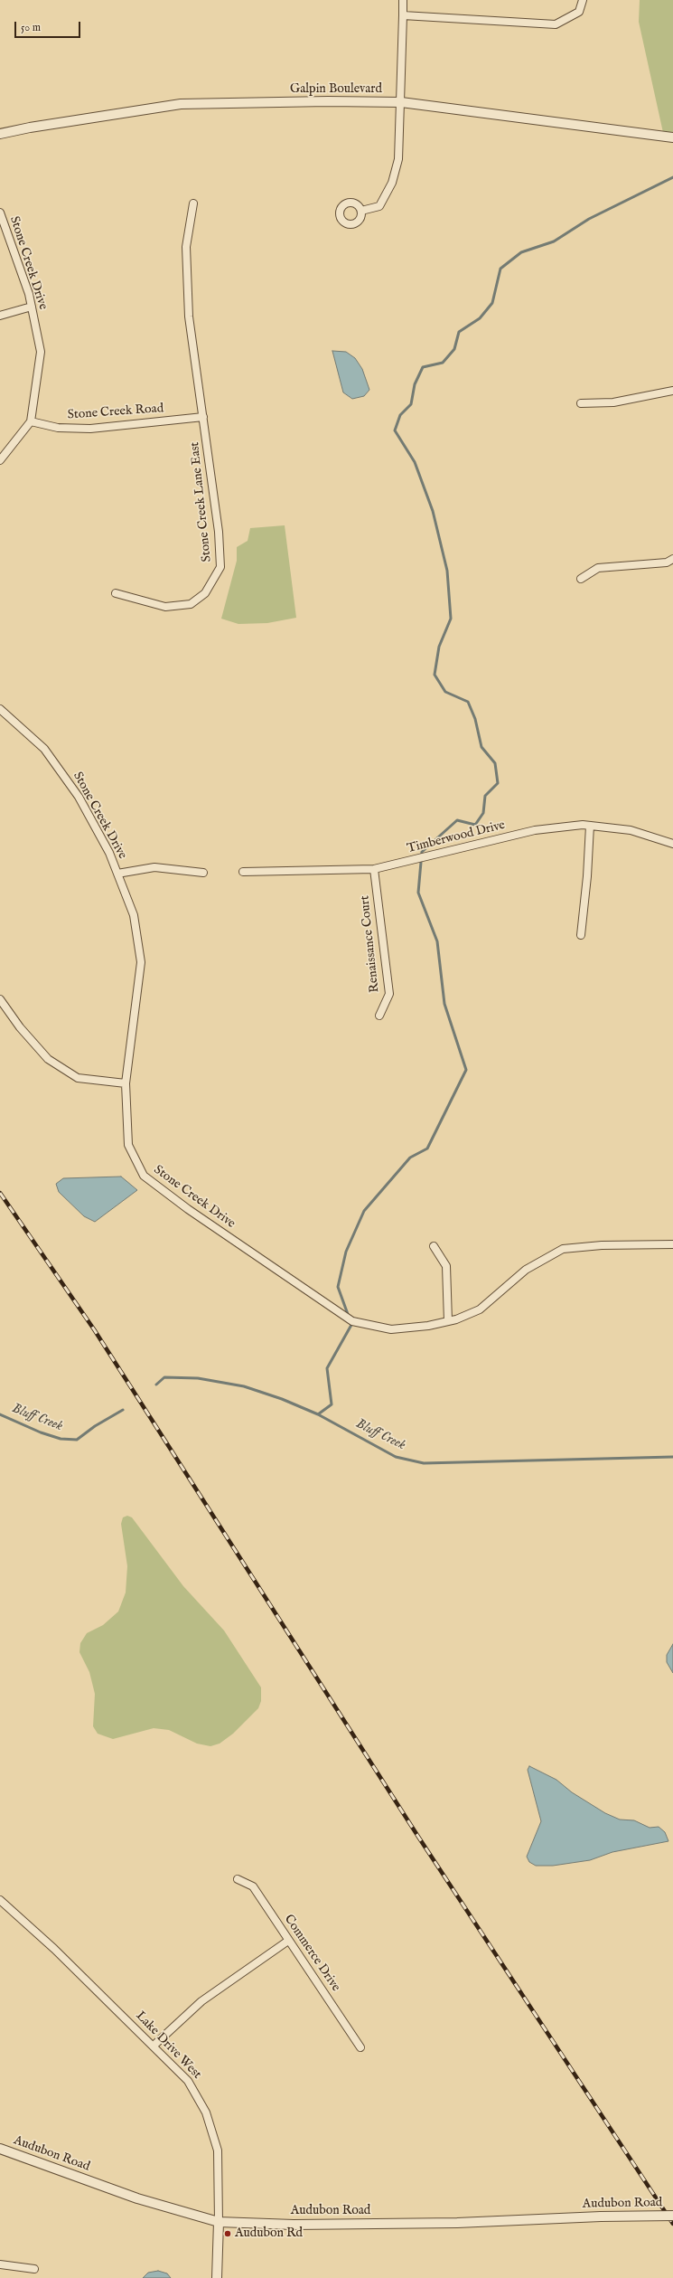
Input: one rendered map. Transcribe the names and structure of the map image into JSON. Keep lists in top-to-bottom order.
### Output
{
  "streets": {
    "street": [
      "Galpin Boulevard",
      "Stone Creek Drive",
      "Stone Creek Road",
      "Stone Creek Lane East",
      "Timberwood Drive",
      "Renaissance Court",
      "Commerce Drive",
      "Lake Drive West",
      "Audubon Road"
    ]
  },
  "crossings": [
    ["Stone Creek Drive", "Stone Creek Road"],
    ["Stone Creek Road", "Stone Creek Lane East"],
    ["Timberwood Drive", "Renaissance Court"],
    ["Lake Drive West", "Audubon Road"]
  ],
  "water": ["Bluff Creek"],
  "places": ["Audubon Rd"],
  "scale_bar": "50 m"
}
